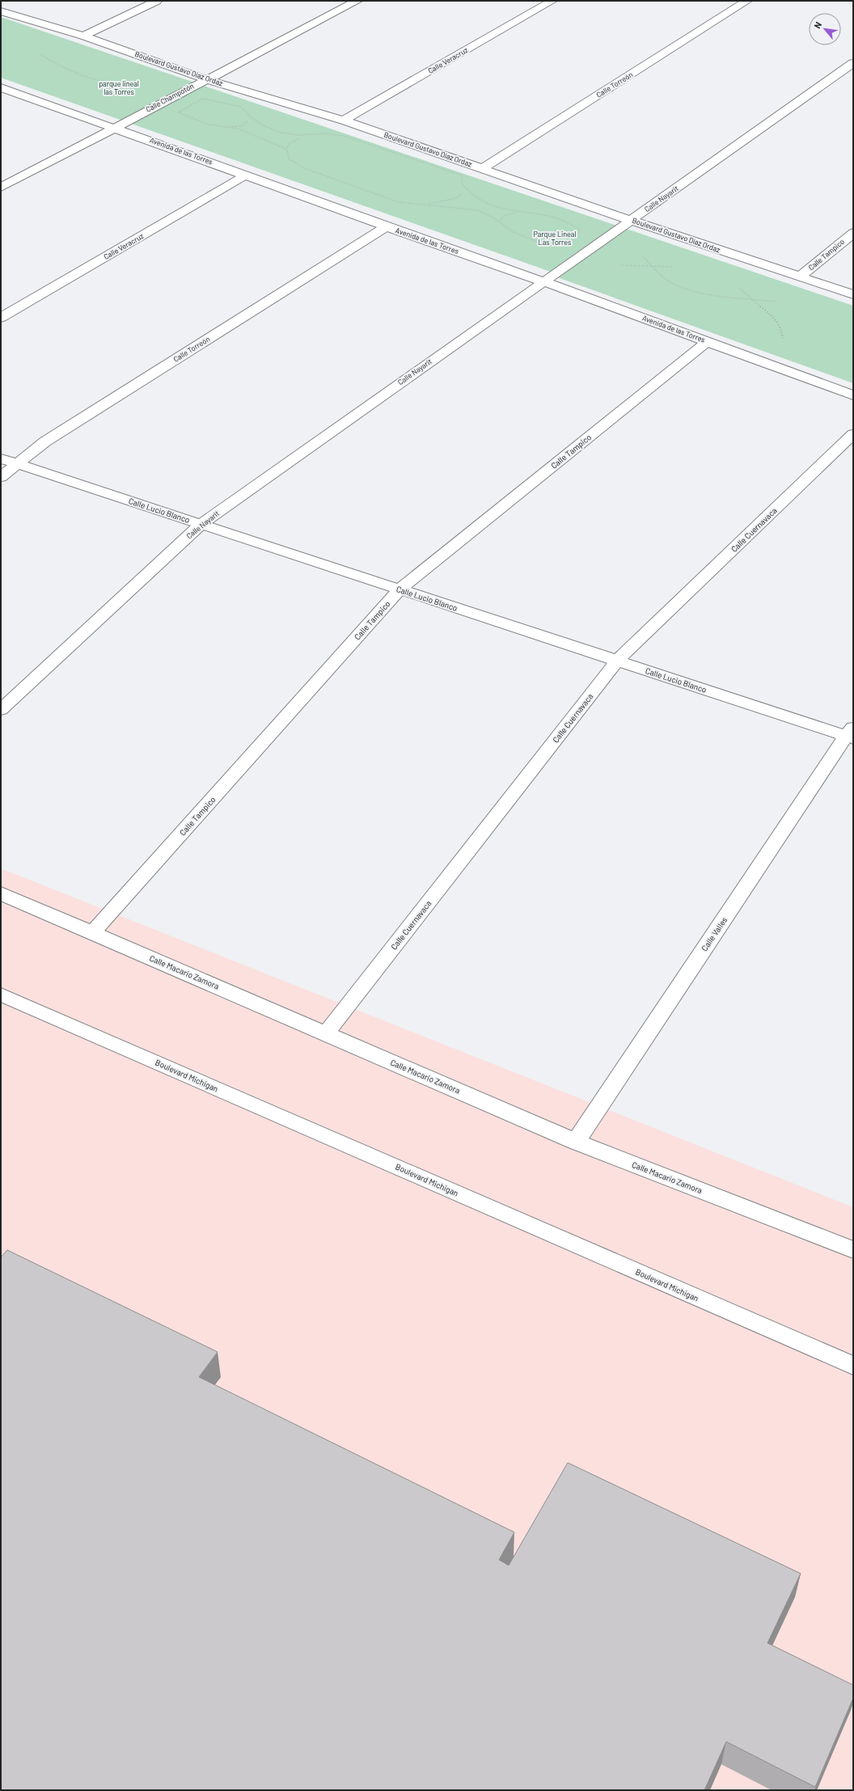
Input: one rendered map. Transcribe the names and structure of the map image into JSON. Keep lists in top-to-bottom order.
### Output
{
  "streets": {
    "street": [
      "Calle Veracruz",
      "Boulevard Gustavo Díaz Ordaz",
      "Calle Torreón",
      "Calle Champotón",
      "Avenida de las Torres",
      "Calle Nayarit",
      "Calle Tampico",
      "Calle Lucio Blanco",
      "Calle Cuernavaca",
      "Calle Valles",
      "Calle Macario Zamora",
      "Boulevard Michigan"
    ]
  },
  "crossings": [
    ["Calle Veracruz", "Boulevard Gustavo Díaz Ordaz"],
    ["Calle Veracruz", "Avenida de las Torres"],
    ["Boulevard Gustavo Díaz Ordaz", "Calle Torreón"],
    ["Boulevard Gustavo Díaz Ordaz", "Calle Champotón"],
    ["Boulevard Gustavo Díaz Ordaz", "Calle Nayarit"],
    ["Boulevard Gustavo Díaz Ordaz", "Calle Tampico"],
    ["Calle Torreón", "Avenida de las Torres"],
    ["Calle Torreón", "Calle Lucio Blanco"],
    ["Calle Champotón", "Avenida de las Torres"],
    ["Avenida de las Torres", "Calle Nayarit"],
    ["Avenida de las Torres", "Calle Tampico"],
    ["Calle Nayarit", "Calle Lucio Blanco"],
    ["Calle Tampico", "Calle Lucio Blanco"],
    ["Calle Tampico", "Calle Macario Zamora"],
    ["Calle Lucio Blanco", "Calle Cuernavaca"],
    ["Calle Lucio Blanco", "Calle Valles"],
    ["Calle Cuernavaca", "Calle Macario Zamora"],
    ["Calle Valles", "Calle Macario Zamora"]
  ],
  "parks": ["parque lineal las Torres", "Parque Lineal Las Torres"],
  "north": "top left"
}
